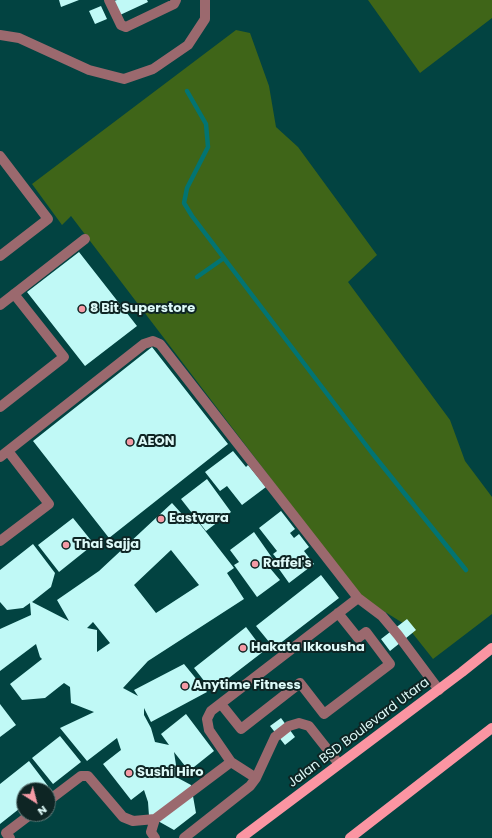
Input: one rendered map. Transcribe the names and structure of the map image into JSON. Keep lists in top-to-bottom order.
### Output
{
  "streets": {
    "main road": ["Jalan BSD Boulevard Utara"]
  },
  "places": [
    "8 Bit Superstore",
    "AEON",
    "Eastvara",
    "Thai Sajja",
    "Raffel's",
    "Hakata Ikkousha",
    "Anytime Fitness",
    "Sushi Hiro"
  ],
  "north": "bottom right"
}
